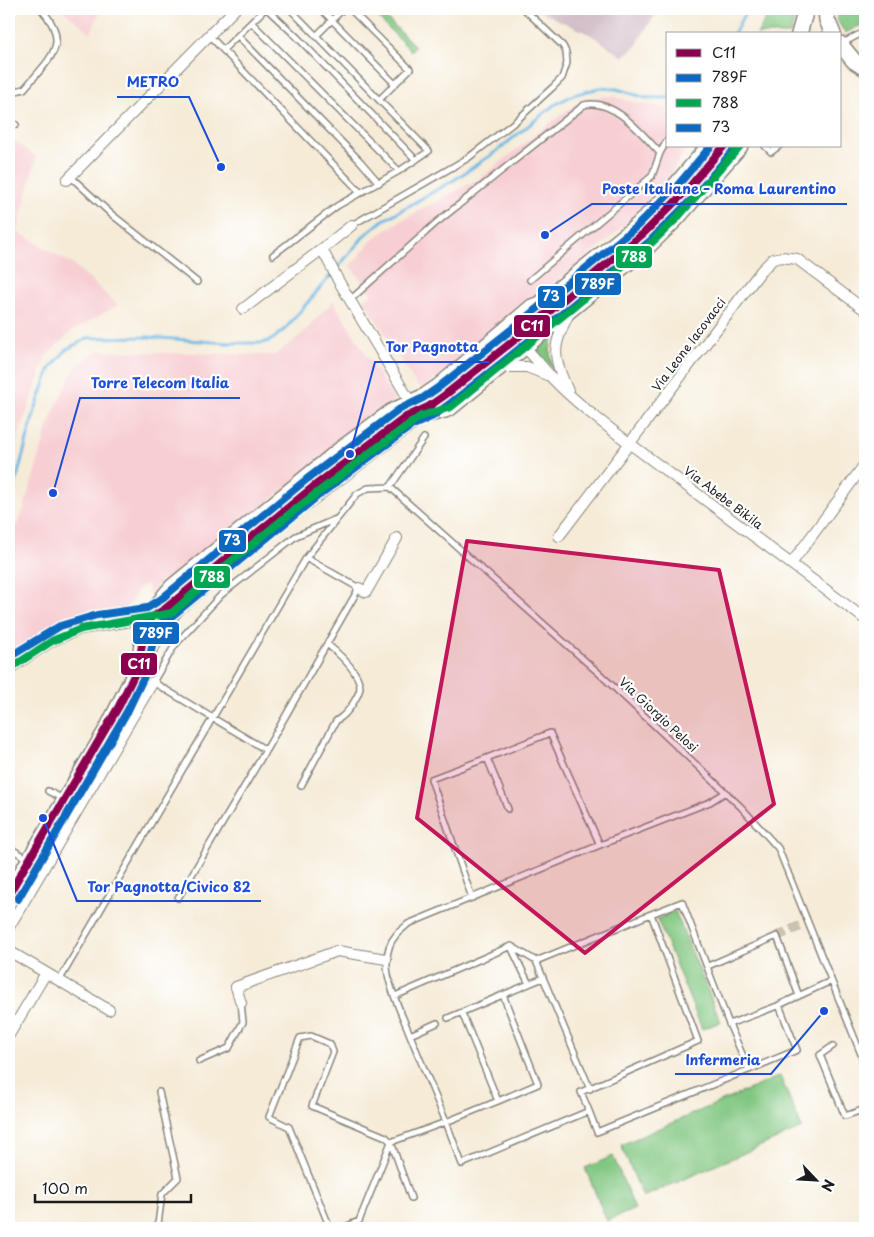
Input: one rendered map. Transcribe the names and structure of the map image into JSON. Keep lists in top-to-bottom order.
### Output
{
  "streets": {
    "street": ["Via Leone Iacovacci", "Via Abebe Bikila"],
    "lane": ["Via Giorgio Pelosi"]
  },
  "crossings": [
    ["Via Leone Iacovacci", "Via Abebe Bikila"]
  ],
  "places": [
    "METRO",
    "Poste Italiane – Roma Laurentino",
    "Tor Pagnotta",
    "Torre Telecom Italia",
    "Tor Pagnotta/Civico 82",
    "Infermeria"
  ],
  "lines": [
    "transit line C11",
    "transit line 788",
    "transit line 73",
    "transit line 789F"
  ],
  "legend": [
    "C11",
    "789F",
    "788",
    "73"
  ],
  "scale_bar": "100 m",
  "north": "bottom right"
}
